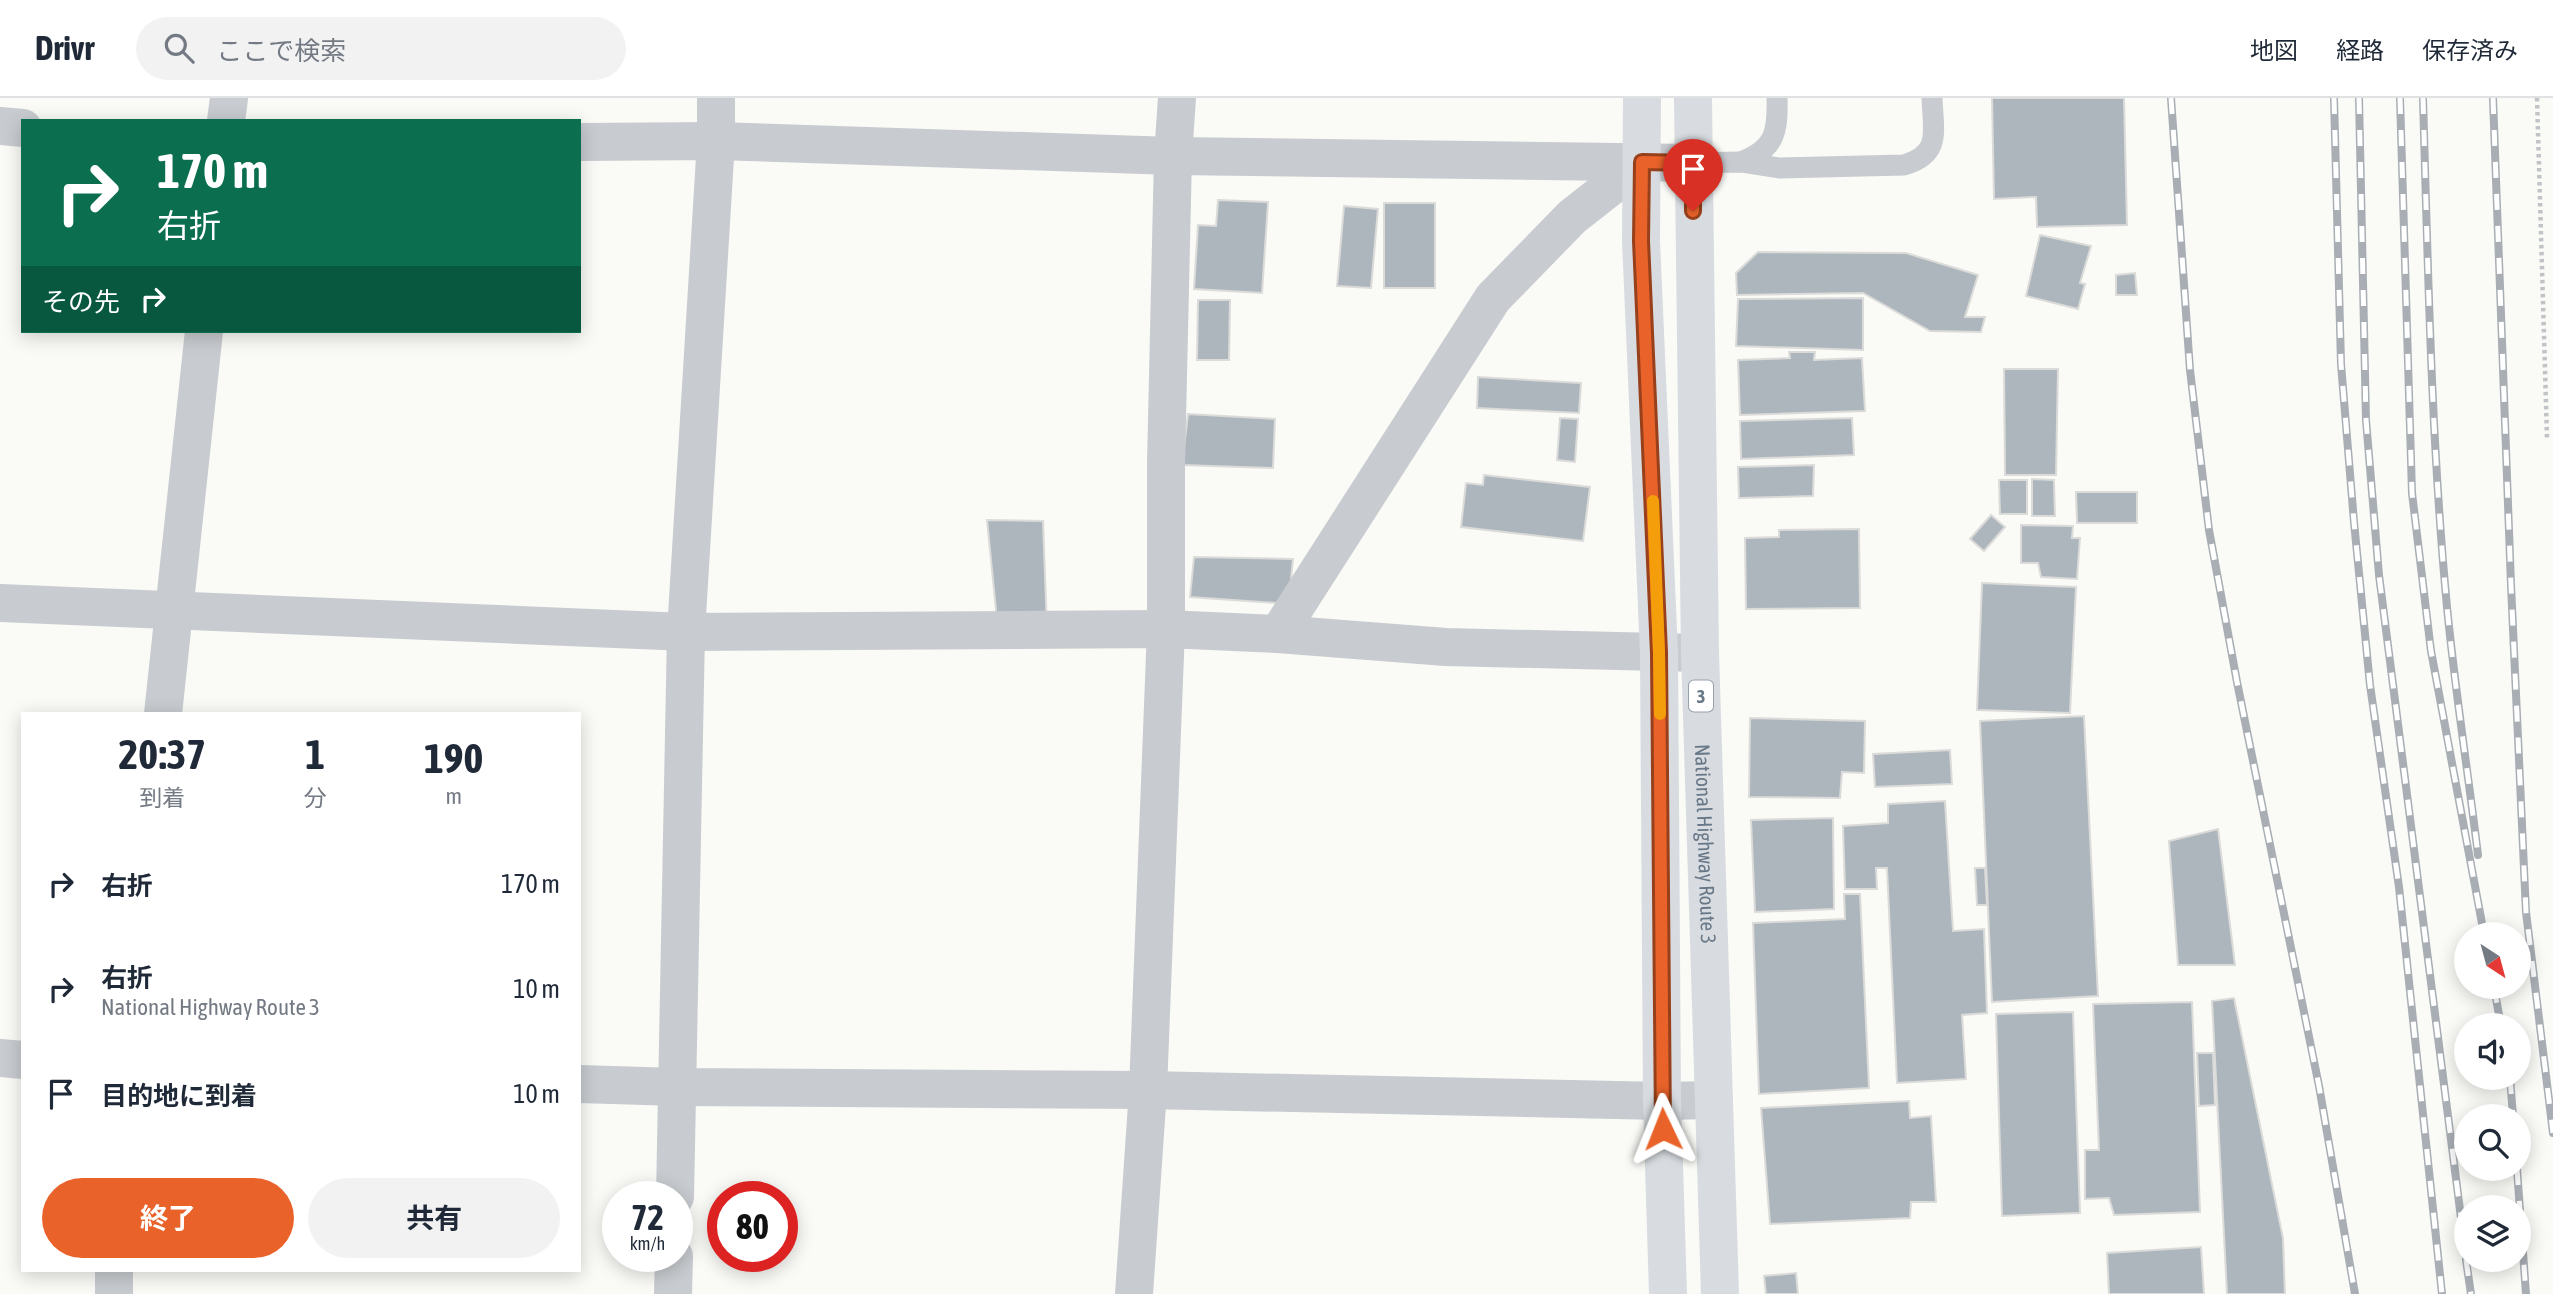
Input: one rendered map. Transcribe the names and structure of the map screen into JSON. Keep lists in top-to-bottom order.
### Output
{
  "streets": {
    "highway": ["3", "National Highway Route 3"]
  },
  "north": "bottom right",
  "page": {
    "header": "Drivr",
    "search": "ここで検索",
    "nav": ["地図", "経路", "保存済み"],
    "turn": ["170 m", "右折"],
    "then": "その先",
    "eta": [
      "20:37",
      "到着",
      "1",
      "分",
      "190",
      "m"
    ],
    "list": [
      {
        "name": "右折",
        "value": "170 m"
      },
      {
        "name": "右折",
        "note": "National Highway Route 3",
        "value": "10 m"
      },
      {
        "name": "目的地に到着",
        "value": "10 m"
      }
    ],
    "buttons": ["終了", "共有"],
    "speed": "72 km/h",
    "limit": "80"
  }
}
